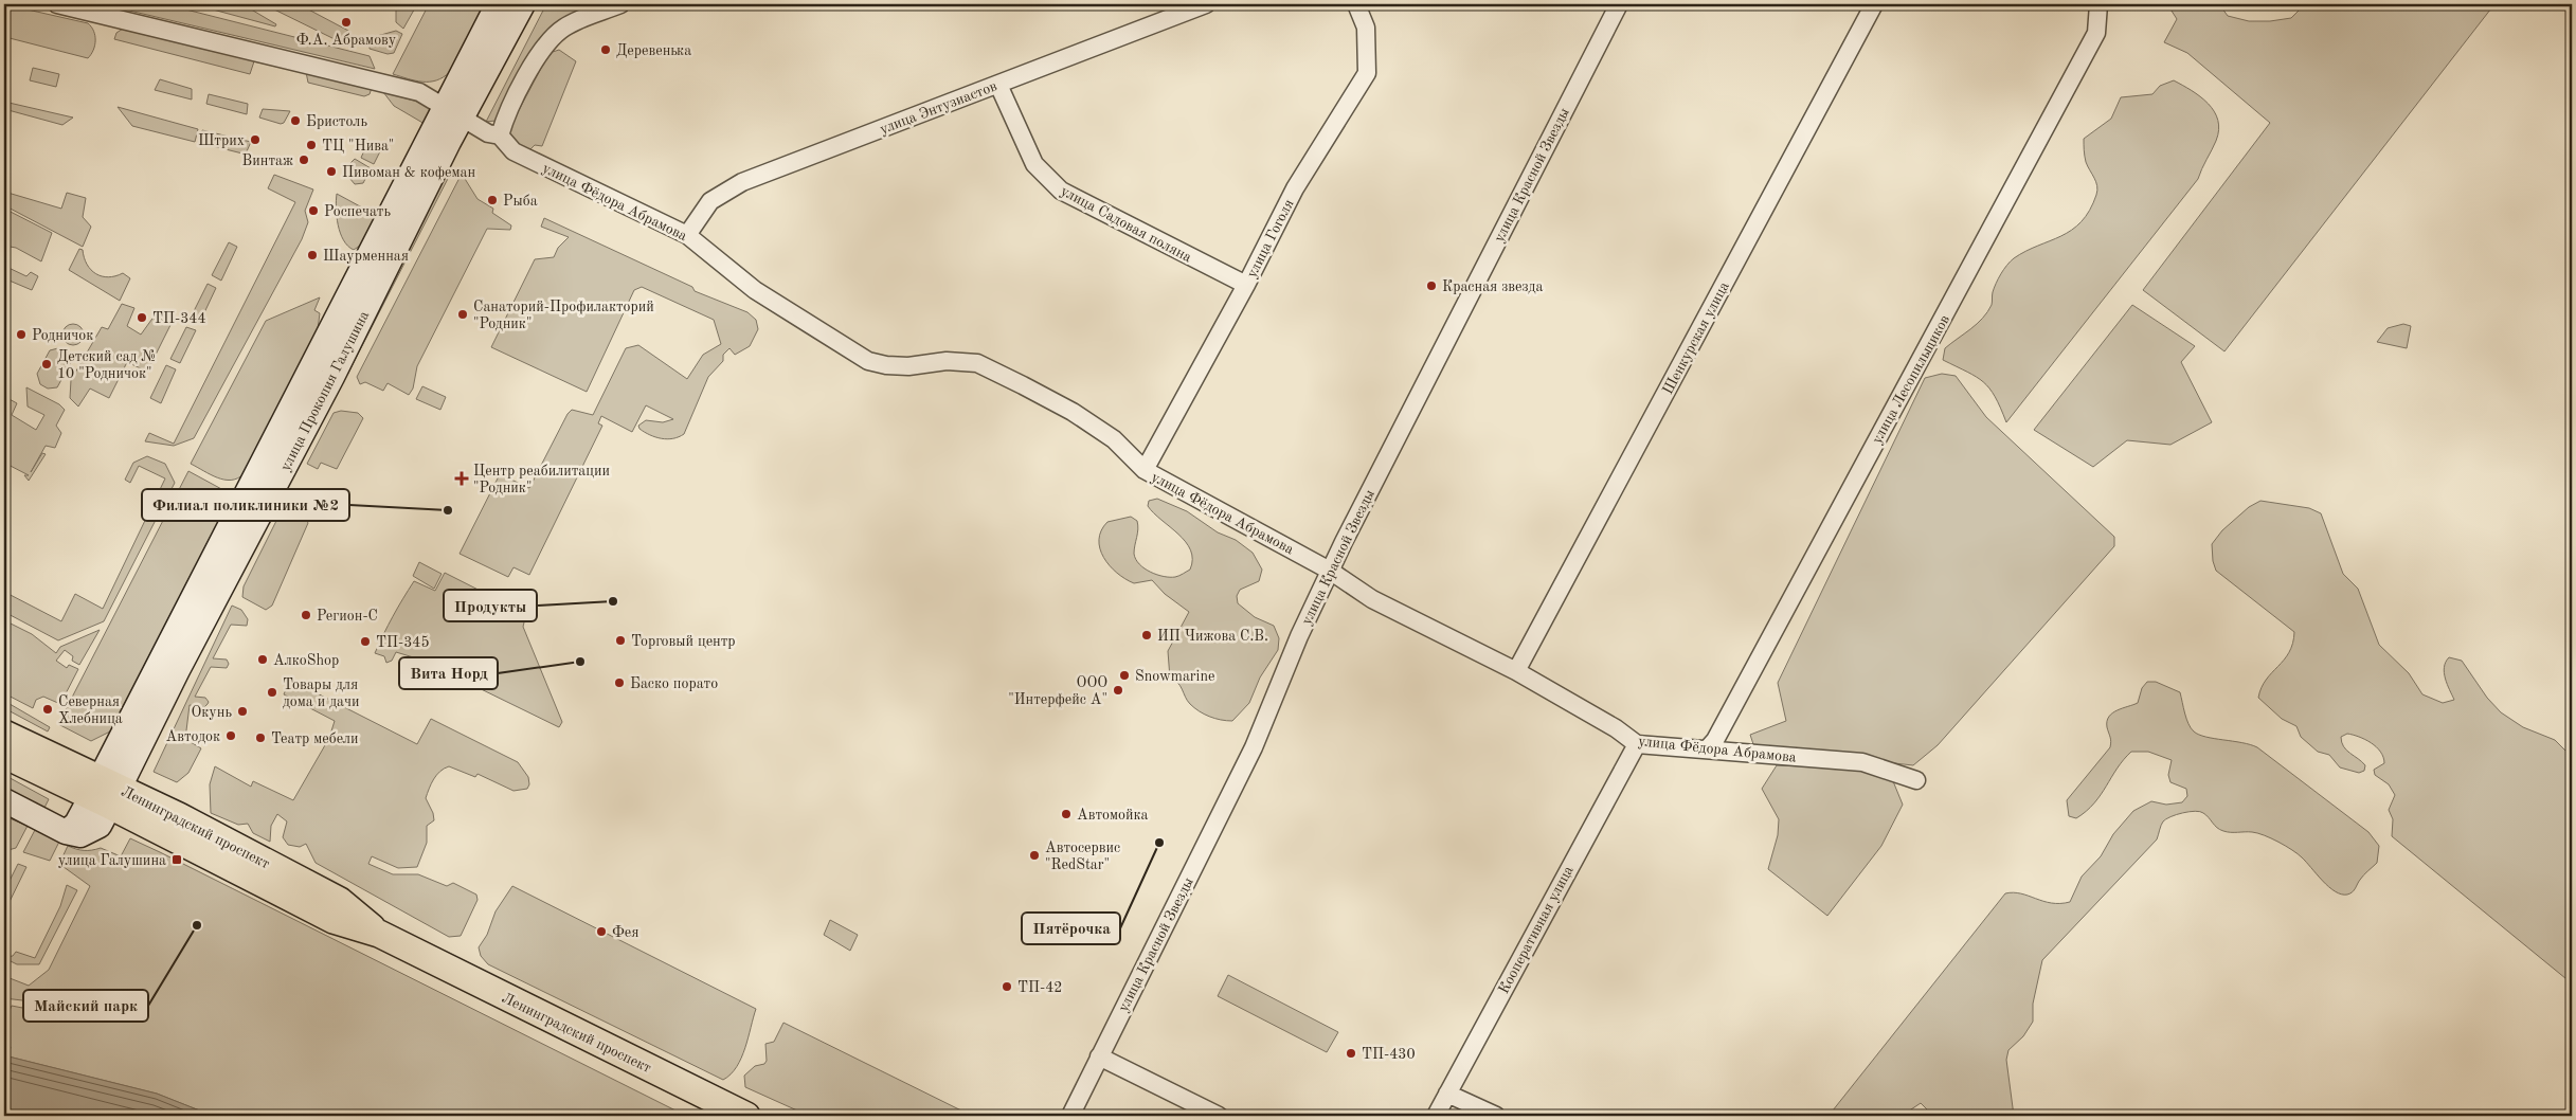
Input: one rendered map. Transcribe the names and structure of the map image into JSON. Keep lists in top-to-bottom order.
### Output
{
  "streets": {
    "main road": ["улица Прокопия Галушина", "Ленинградский проспект"],
    "street": [
      "улица Энтузиастов",
      "улица Красной Звезды",
      "улица Фёдора Абрамова",
      "улица Садовая поляна",
      "улица Гоголя",
      "Шенкурская улица",
      "улица Лесопильщиков",
      "Кооперативная улица"
    ]
  },
  "crossings": [
    ["улица Энтузиастов", "улица Фёдора Абрамова"],
    ["улица Энтузиастов", "улица Садовая поляна"],
    ["улица Красной Звезды", "улица Фёдора Абрамова"],
    ["улица Фёдора Абрамова", "улица Гоголя"],
    ["улица Фёдора Абрамова", "Шенкурская улица"],
    ["улица Фёдора Абрамова", "улица Лесопильщиков"],
    ["улица Фёдора Абрамова", "улица Прокопия Галушина"],
    ["улица Фёдора Абрамова", "Кооперативная улица"],
    ["улица Садовая поляна", "улица Гоголя"],
    ["улица Прокопия Галушина", "Ленинградский проспект"]
  ],
  "places": {
    "other": [
      "Ф.А. Абрамову",
      "Деревенька",
      "Бристоль",
      "Штрих",
      "ТЦ \"Нива\"",
      "Винтаж",
      "Пивоман & кофеман",
      "Рыба",
      "Роспечать",
      "Шаурменная",
      "Красная звезда",
      "Санаторий-Профилакторий \"Родник\"",
      "ТП-344",
      "Родничок",
      "Детский сад № 10 \"Родничок\"",
      "Филиал поликлиники №2",
      "Продукты",
      "Регион-С",
      "ИП Чижова С.В.",
      "Торговый центр",
      "ТП-345",
      "АлкоShop",
      "Вита Норд",
      "Snowmarine",
      "Баско порато",
      "ООО \"Интерфейс А\"",
      "Товары для дома и дачи",
      "Северная Хлебница",
      "Окунь",
      "Автодок",
      "Театр мебели",
      "Автомойка",
      "Пятёрочка",
      "Автосервис \"RedStar\"",
      "Майский парк",
      "Фея",
      "ТП-42",
      "ТП-430"
    ],
    "health": ["Центр реабилитации \"Родник\""],
    "transit": ["улица Галушина"]
  }
}
